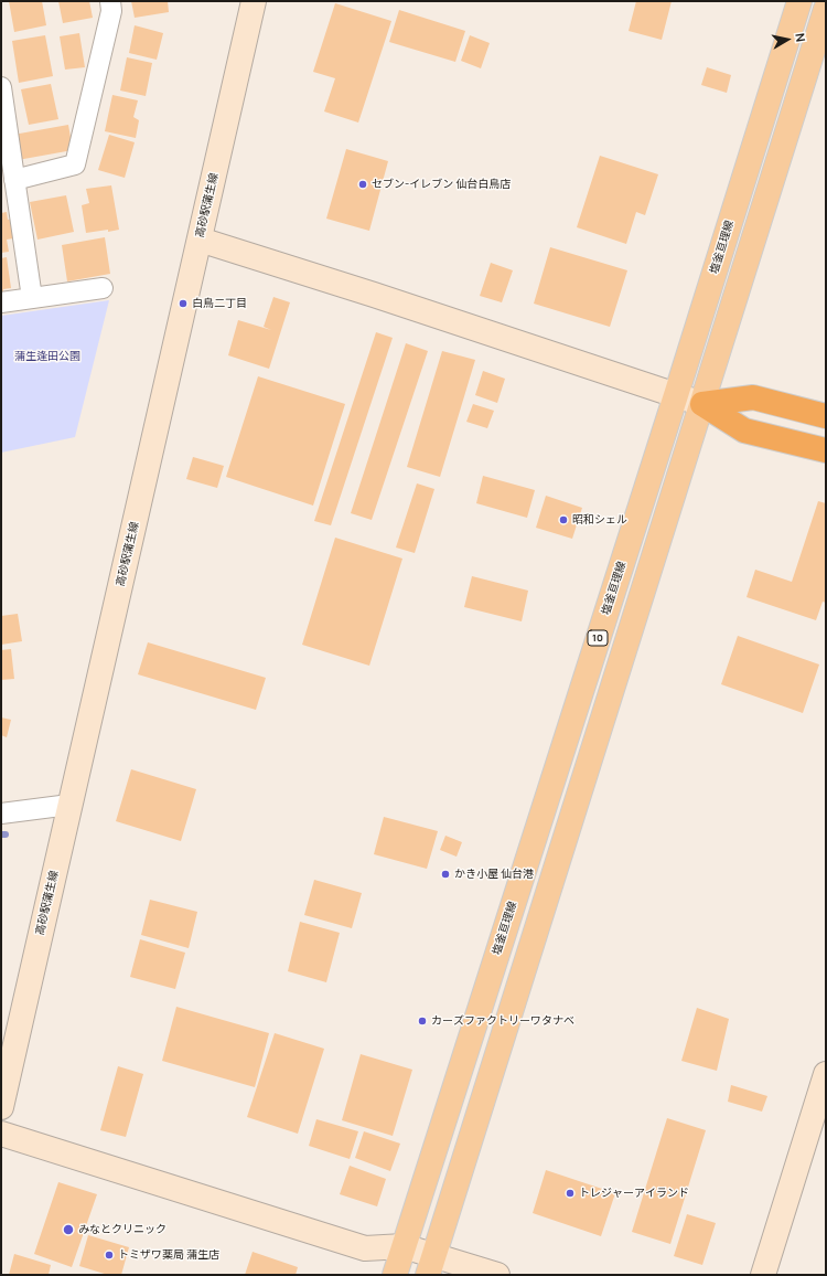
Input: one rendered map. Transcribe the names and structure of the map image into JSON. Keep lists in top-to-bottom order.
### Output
{
  "streets": {
    "main road": ["塩釜亘理線", "10"],
    "street": ["高砂駅蒲生線"]
  },
  "parks": ["蒲生逢田公園"],
  "places": [
    "セブン-イレブン 仙台白鳥店",
    "白鳥二丁目",
    "昭和シェル",
    "かき小屋 仙台港",
    "カーズファクトリーワタナベ",
    "トレジャーアイランド",
    "みなとクリニック",
    "トミザワ薬局 蒲生店"
  ],
  "north": "right"
}
